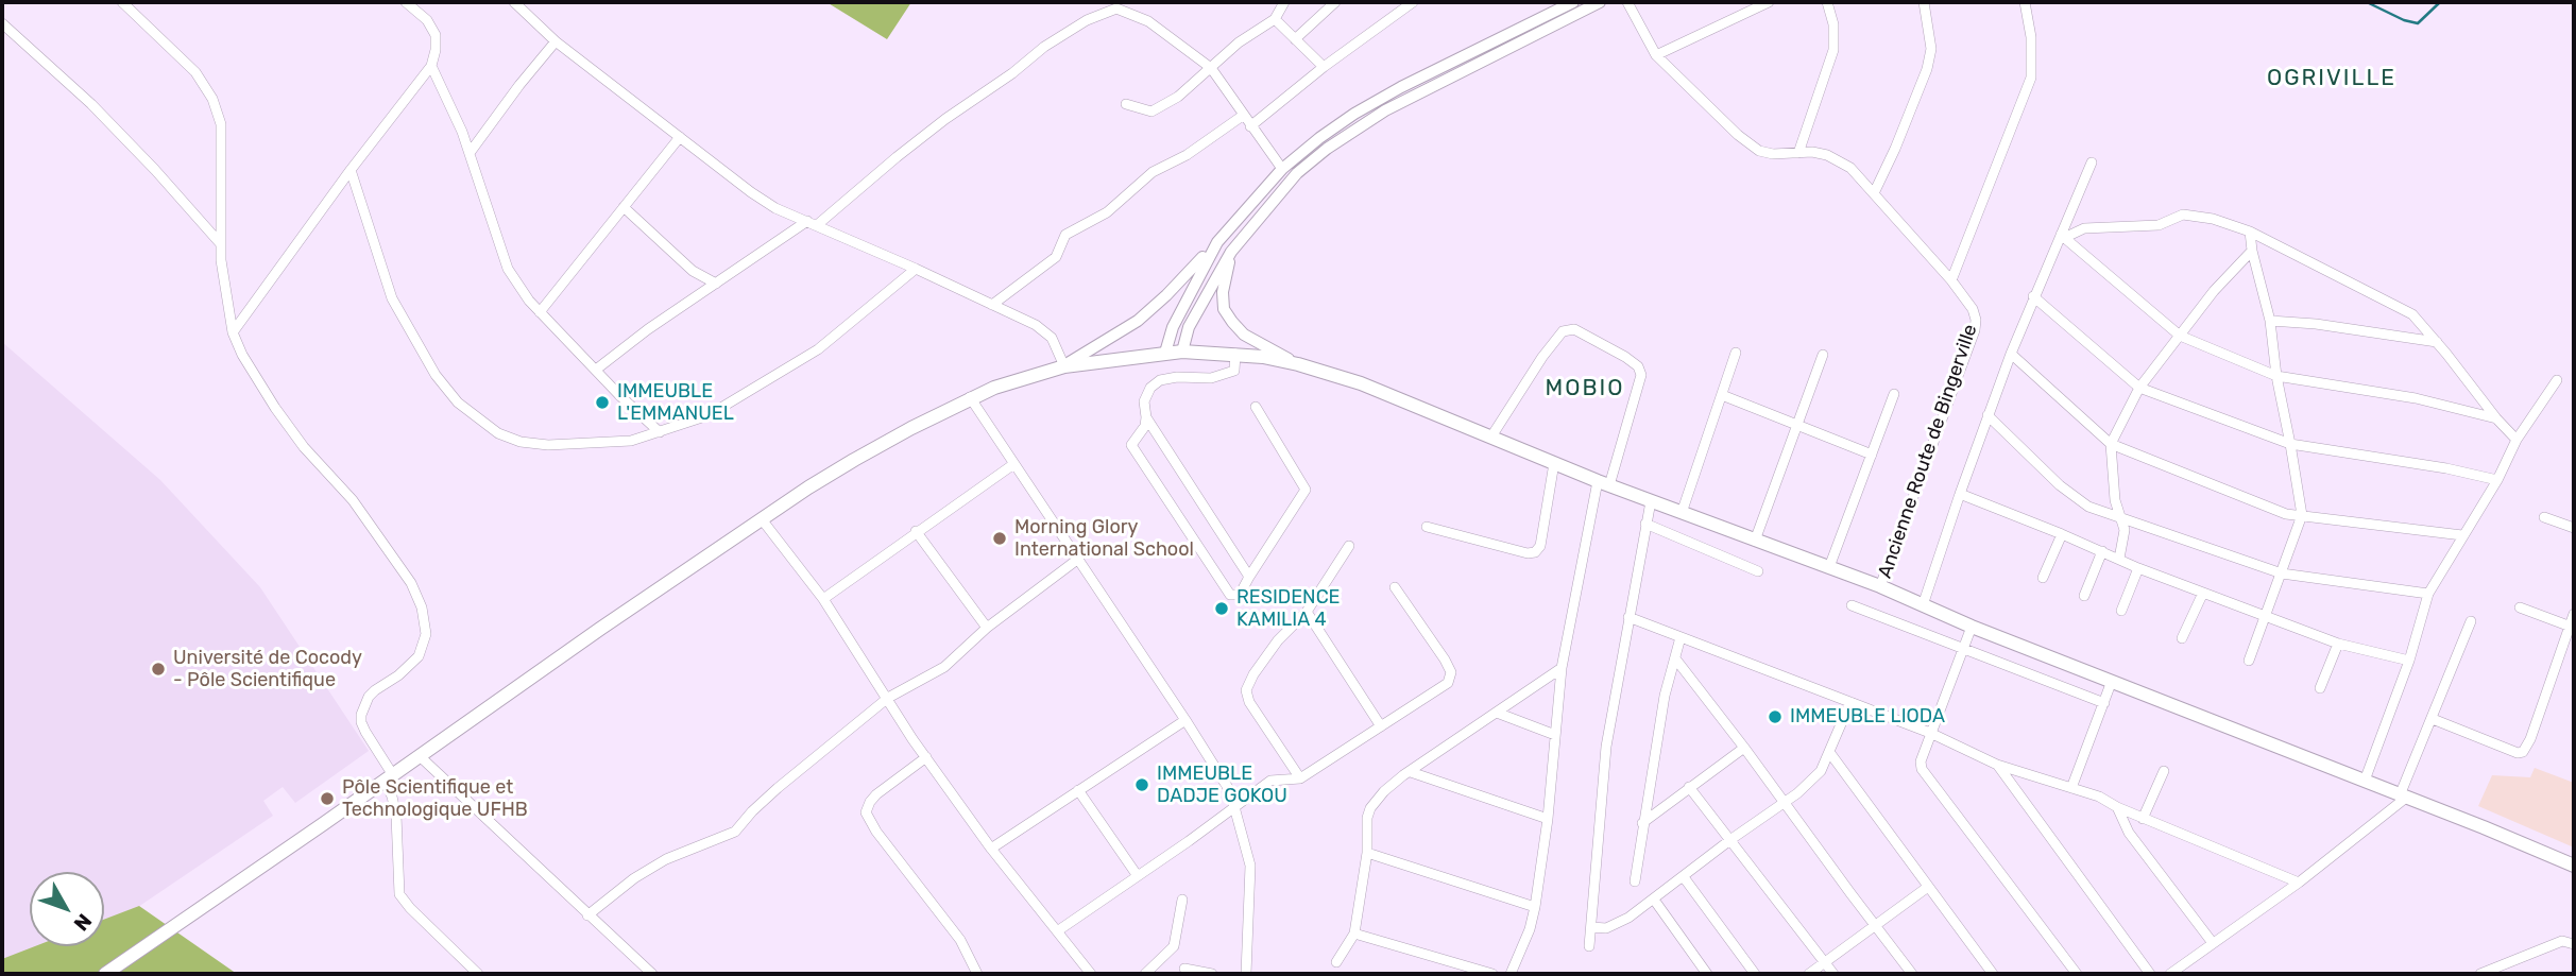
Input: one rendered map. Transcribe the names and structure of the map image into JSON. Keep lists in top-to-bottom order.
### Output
{
  "streets": {
    "street": ["Ancienne Route de Bingerville"]
  },
  "districts": ["OGRIVILLE", "MOBIO"],
  "places": [
    "IMMEUBLE L'EMMANUEL",
    "Morning Glory International School",
    "RESIDENCE KAMILIA 4",
    "Université de Cocody - Pôle Scientifique",
    "IMMEUBLE LIODA",
    "IMMEUBLE DADJE GOKOU",
    "Pôle Scientifique et Technologique UFHB"
  ],
  "north": "bottom right"
}
